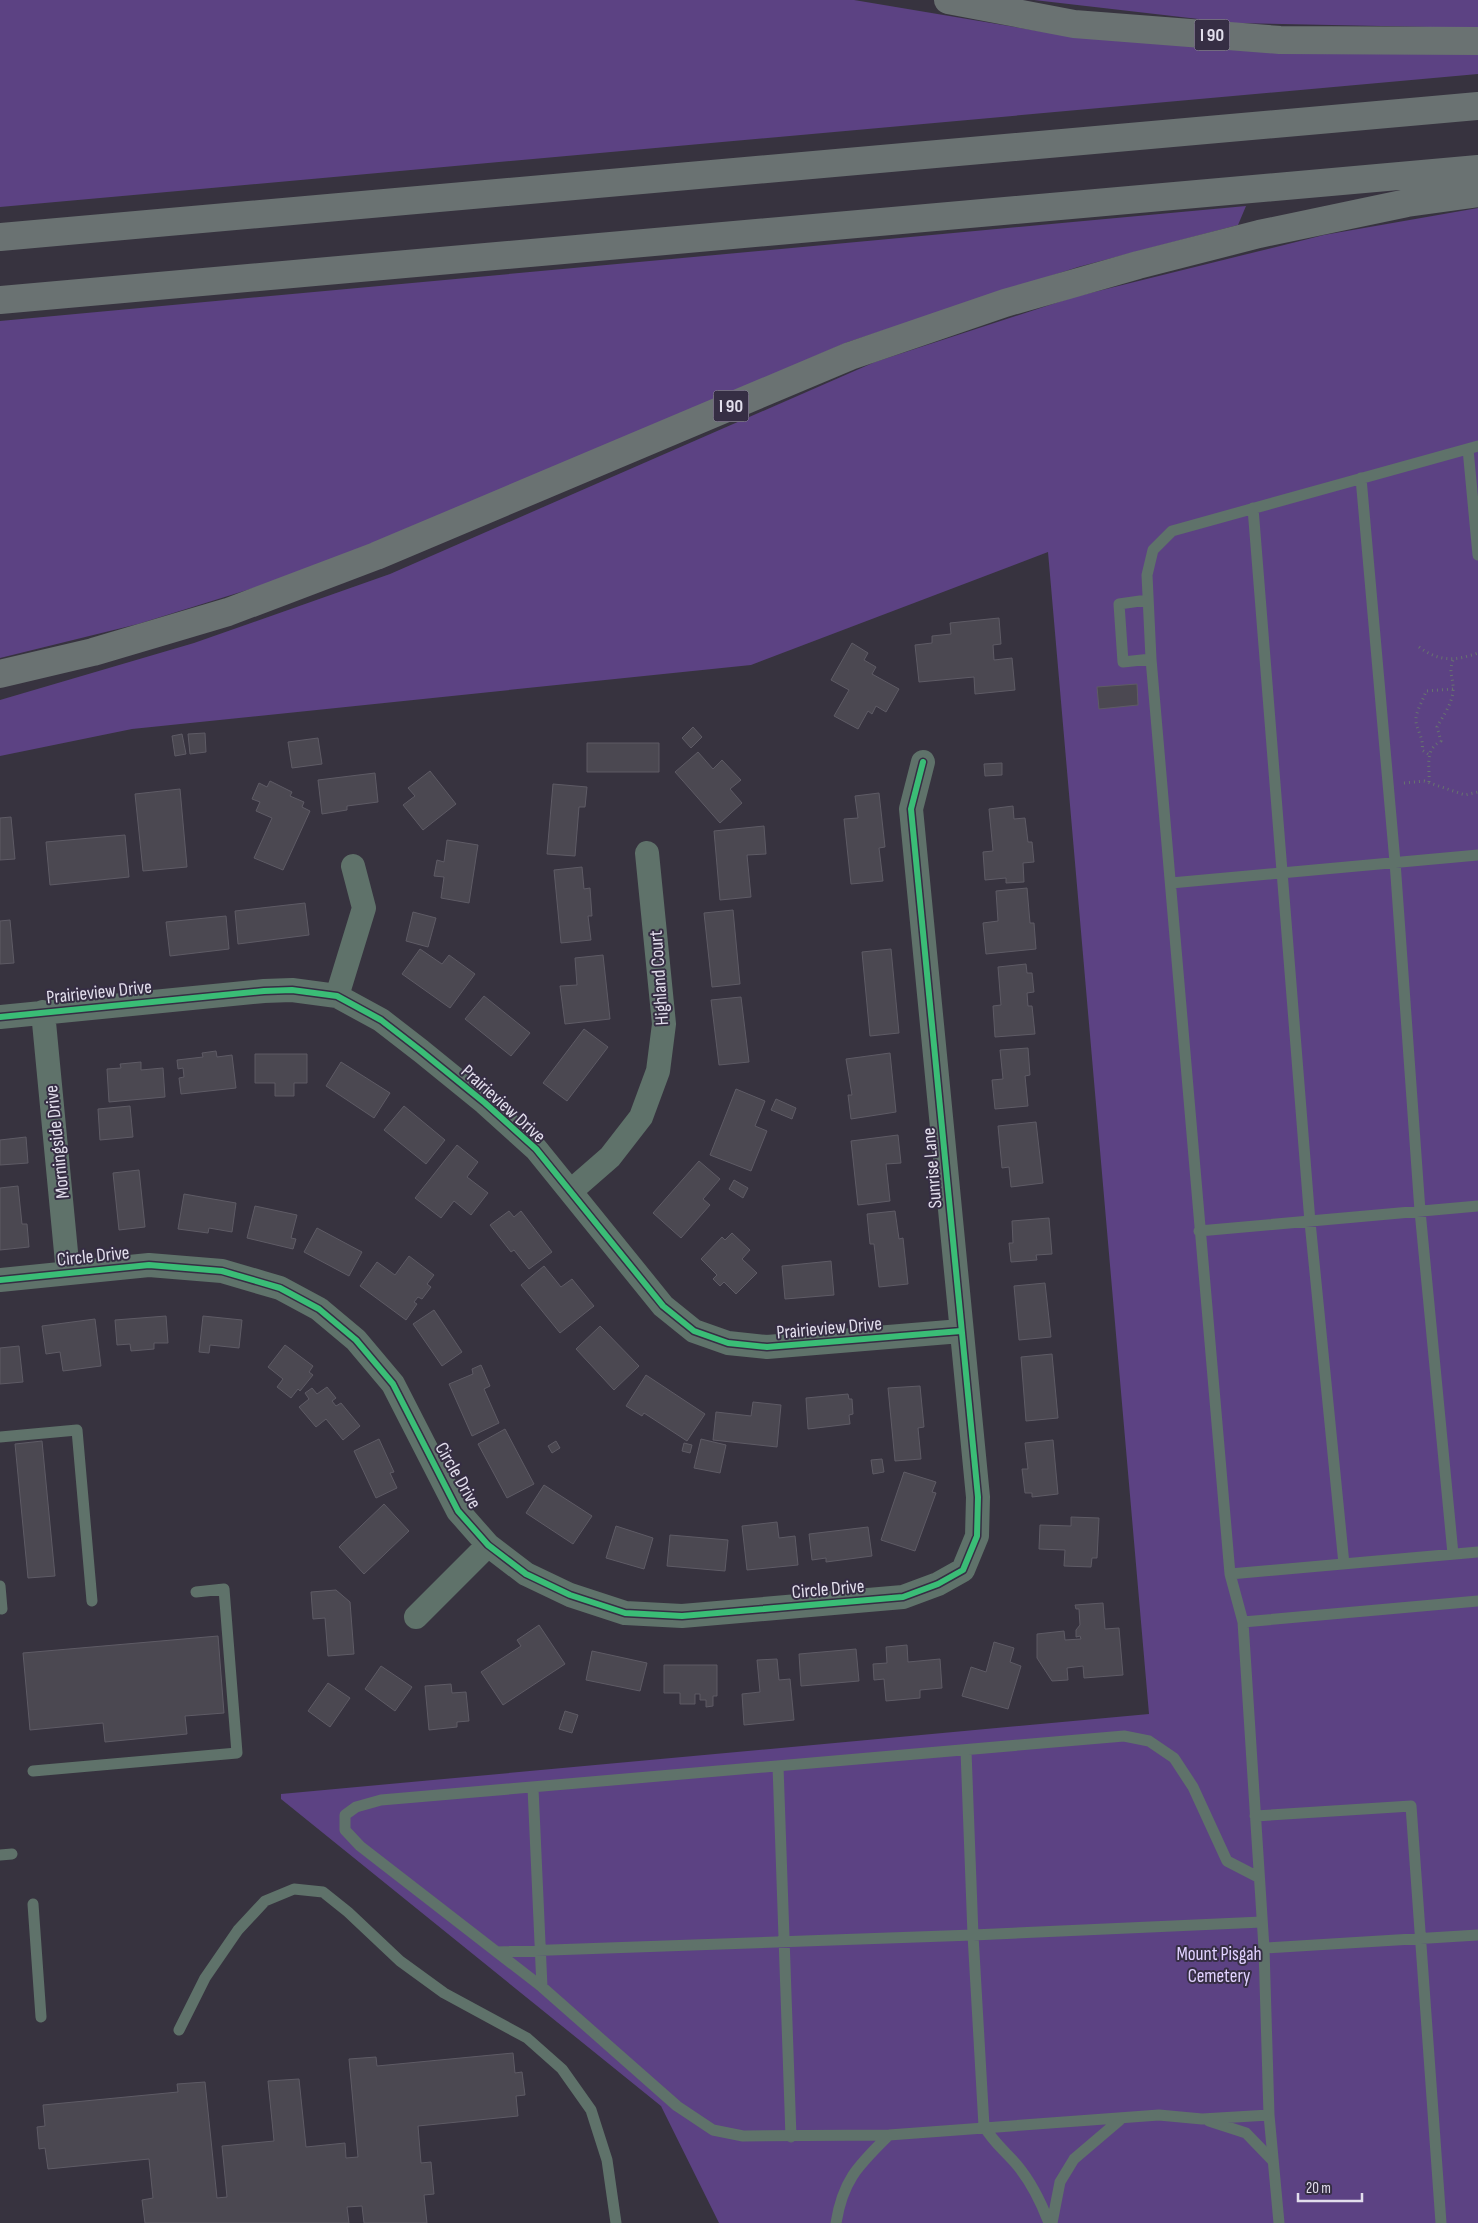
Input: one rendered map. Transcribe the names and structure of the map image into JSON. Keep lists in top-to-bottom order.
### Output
{
  "streets": {
    "highway": ["I 90"],
    "street": [
      "Highland Court",
      "Prairieview Drive",
      "Morningside Drive",
      "Sunrise Lane",
      "Circle Drive"
    ]
  },
  "crossings": [
    ["Highland Court", "Prairieview Drive"],
    ["Prairieview Drive", "Morningside Drive"],
    ["Prairieview Drive", "Sunrise Lane"],
    ["Morningside Drive", "Circle Drive"],
    ["Sunrise Lane", "Circle Drive"]
  ],
  "parks": ["Mount Pisgah Cemetery"],
  "scale_bar": "20 m"
}
